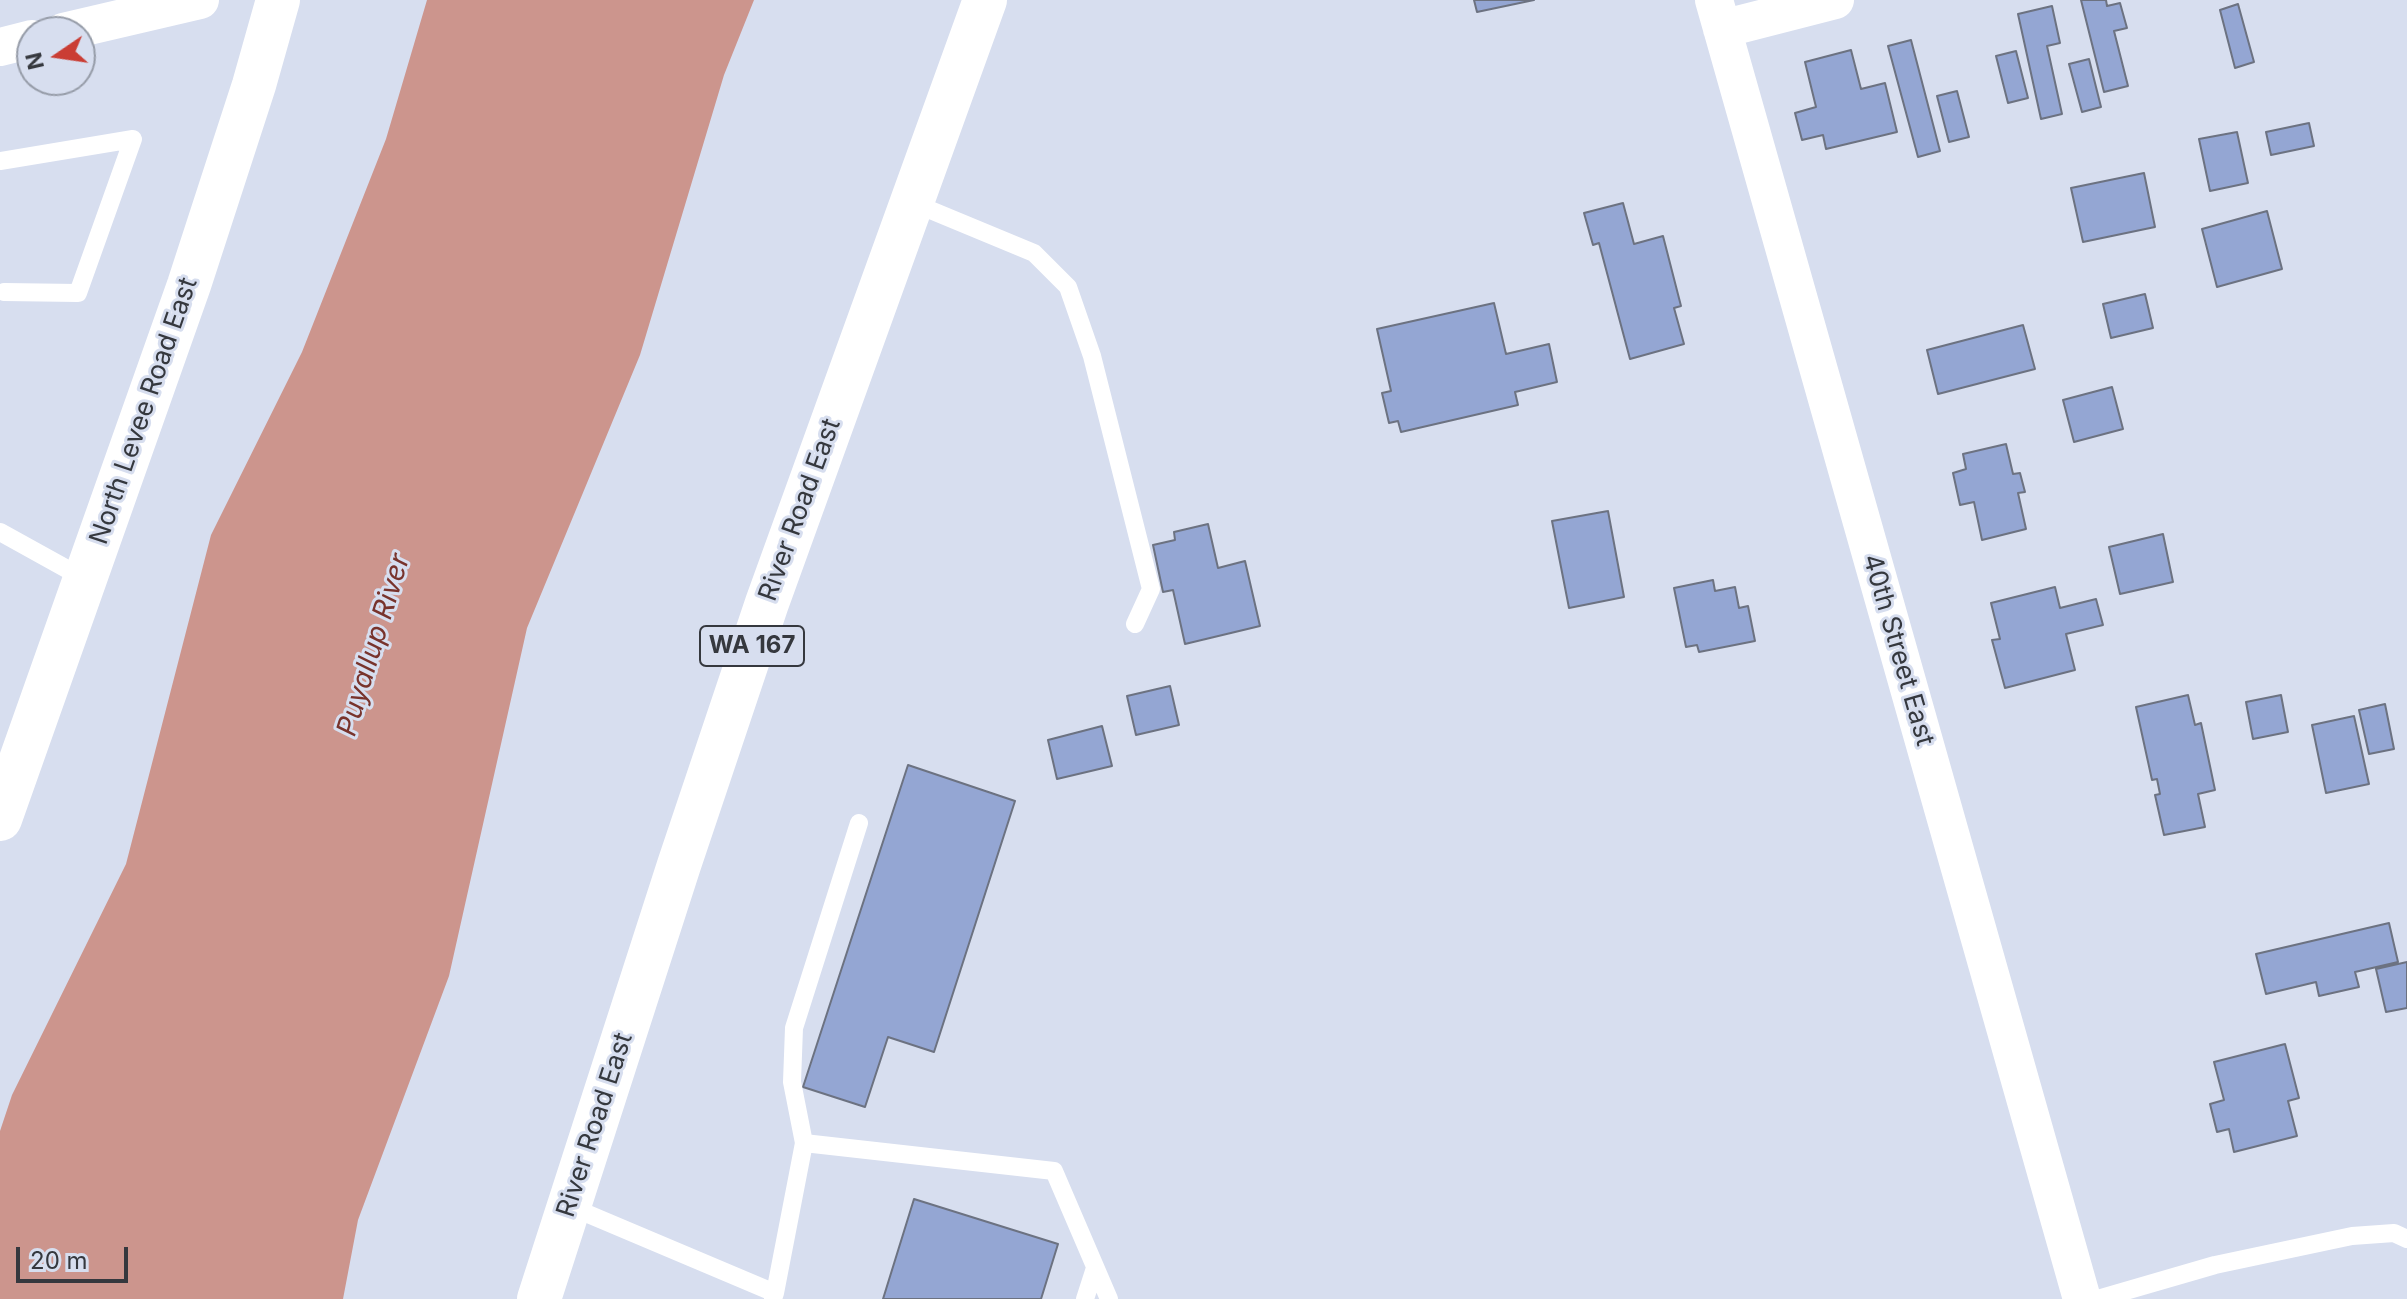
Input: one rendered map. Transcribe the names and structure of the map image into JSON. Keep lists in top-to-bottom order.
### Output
{
  "streets": {
    "main road": ["North Levee Road East", "River Road East", "WA 167"],
    "street": ["40th Street East"]
  },
  "water": ["Puyallup River"],
  "scale_bar": "20 m",
  "north": "left"
}
